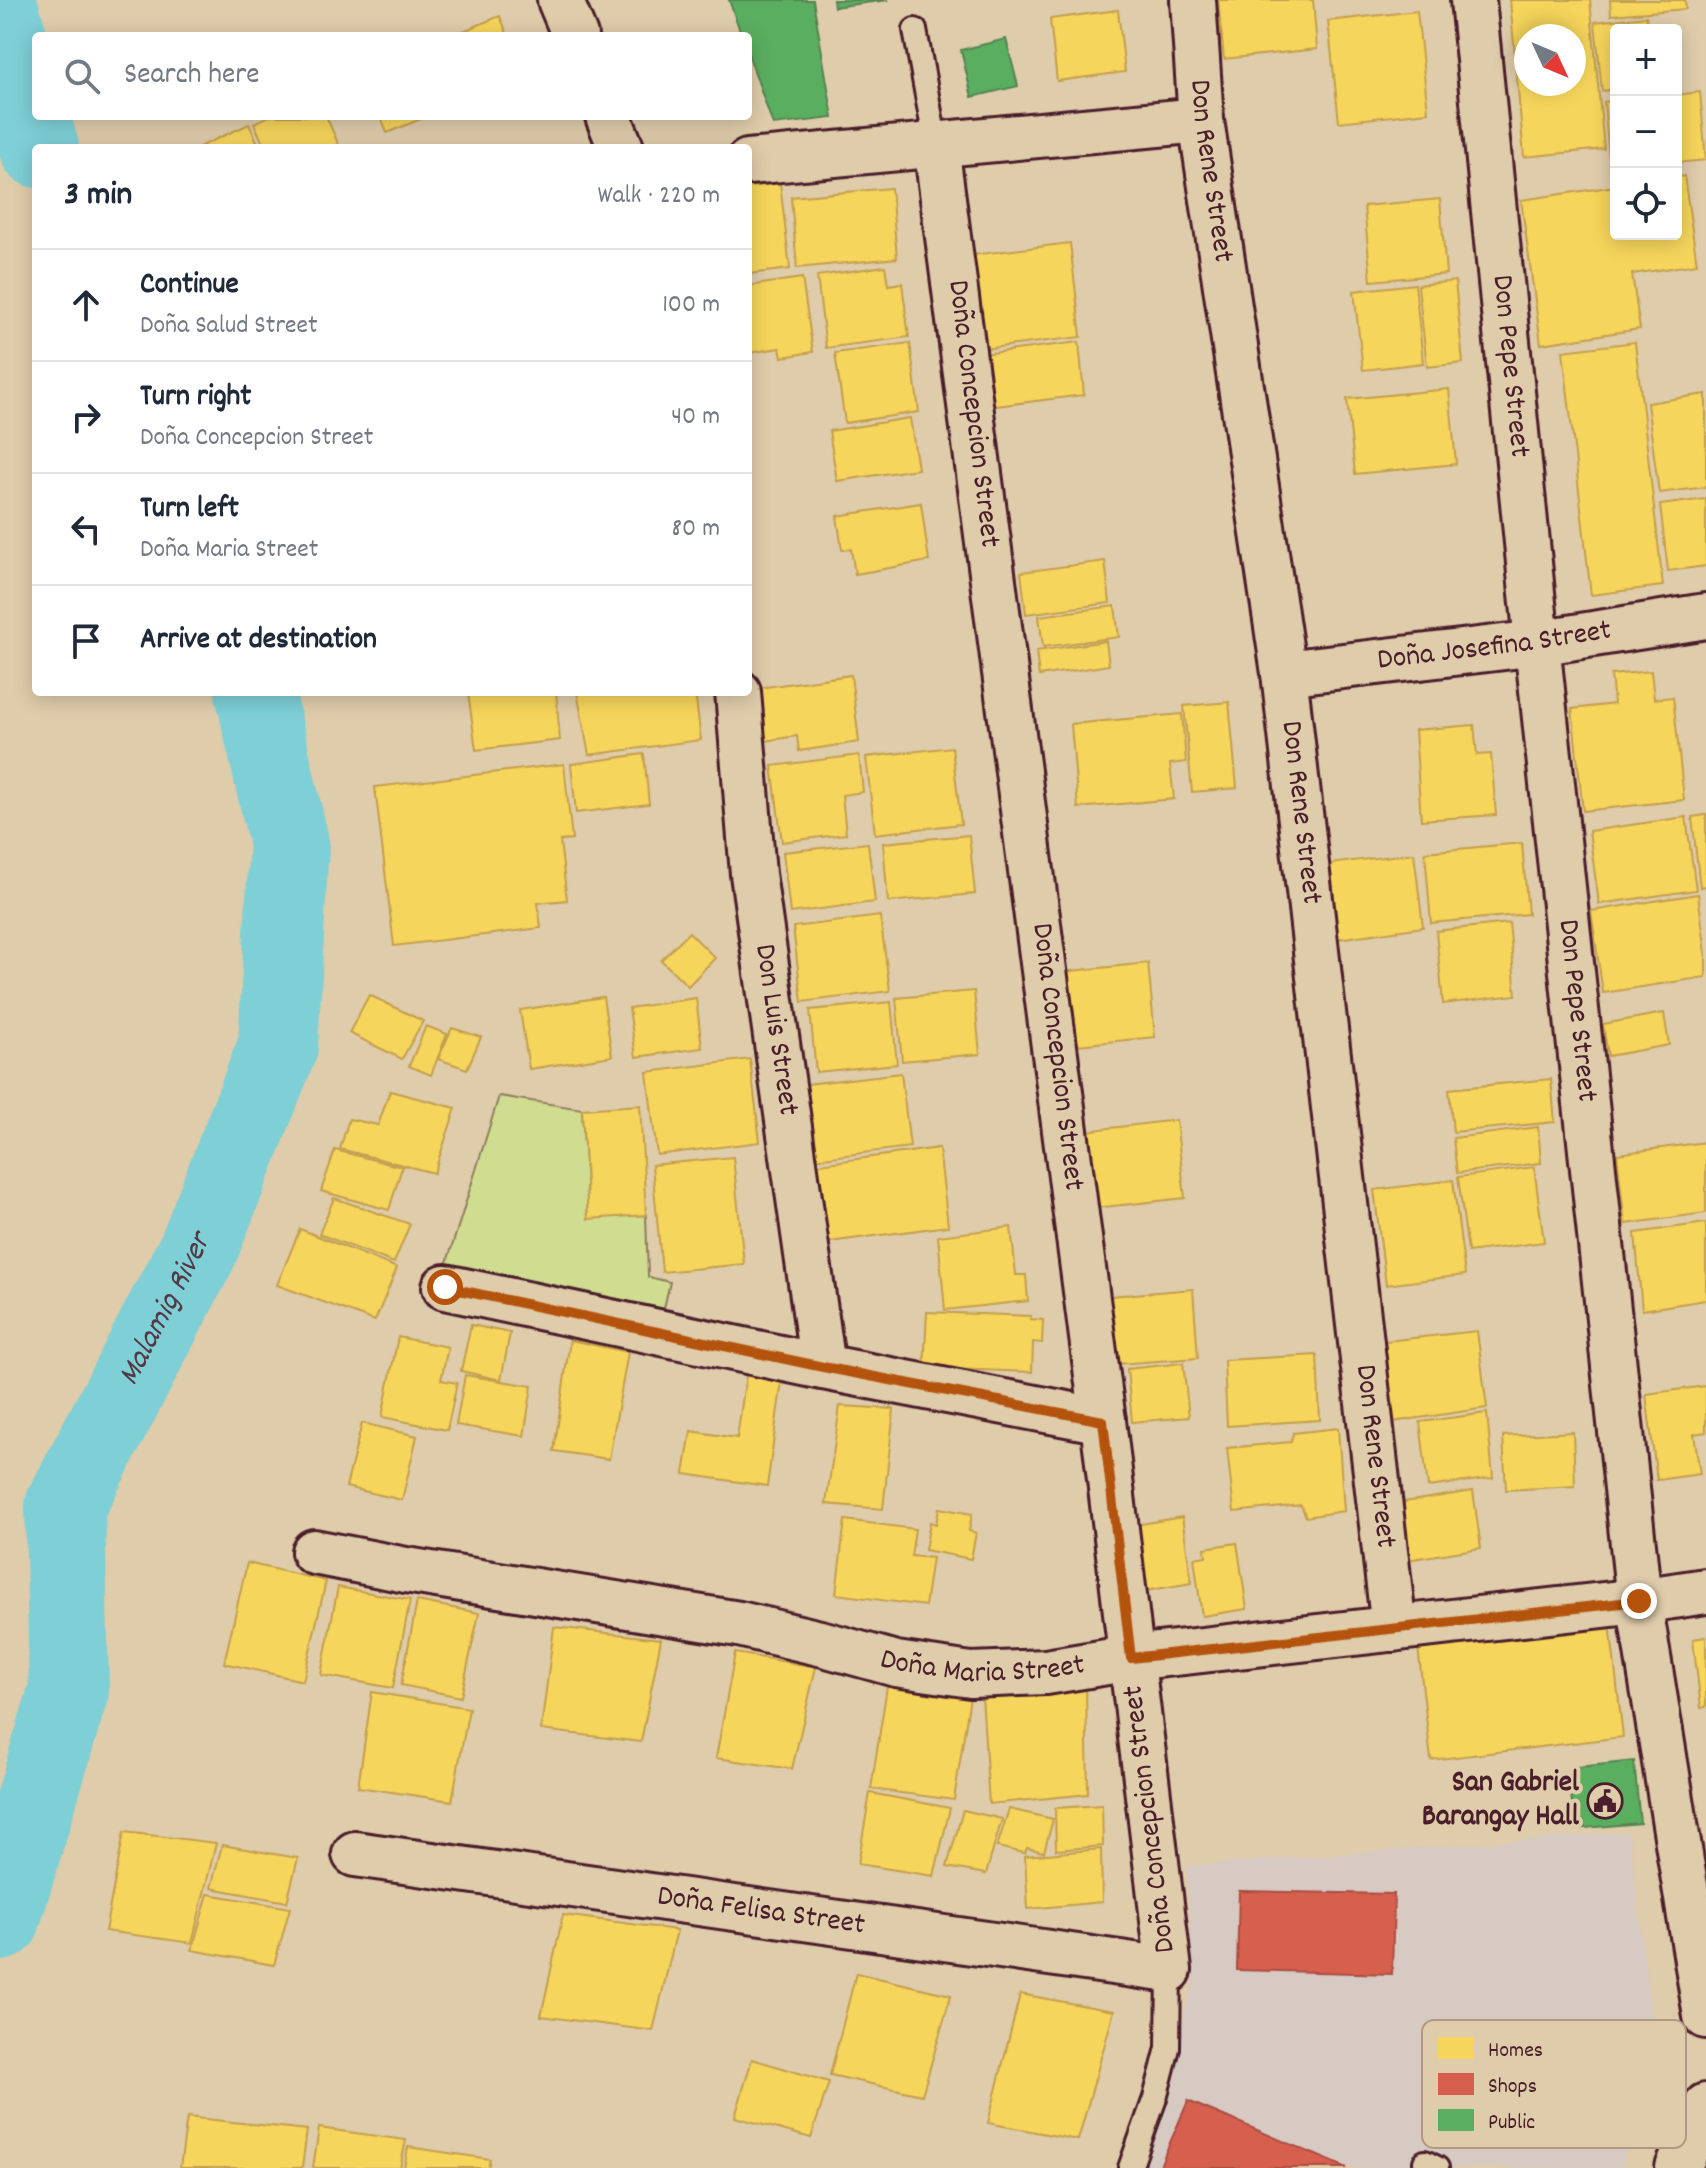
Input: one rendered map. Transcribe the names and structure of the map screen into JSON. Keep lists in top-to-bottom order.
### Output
{
  "streets": {
    "street": [
      "Don Rene Street",
      "Don Pepe Street",
      "Doña Concepcion Street",
      "Doña Josefina Street",
      "Don Luis Street",
      "Doña Maria Street",
      "Doña Felisa Street"
    ]
  },
  "crossings": [
    ["Don Rene Street", "Doña Josefina Street"],
    ["Don Rene Street", "Doña Maria Street"],
    ["Don Pepe Street", "Doña Josefina Street"],
    ["Don Pepe Street", "Doña Maria Street"],
    ["Doña Concepcion Street", "Doña Maria Street"],
    ["Doña Concepcion Street", "Doña Felisa Street"]
  ],
  "water": ["Malamig River"],
  "places": {
    "public building": ["San Gabriel Barangay Hall"]
  },
  "legend": ["Homes", "Shops", "Public"],
  "north": "bottom right",
  "page": {
    "map_buttons": ["+", "−"],
    "search": "Search here",
    "heading": ["3 min", "Walk · 220 m"],
    "list": [
      ["Continue", "Doña Salud Street", "100 m"],
      ["Turn right", "Doña Concepcion Street", "40 m"],
      ["Turn left", "Doña Maria Street", "80 m"],
      "Arrive at destination"
    ]
  }
}
